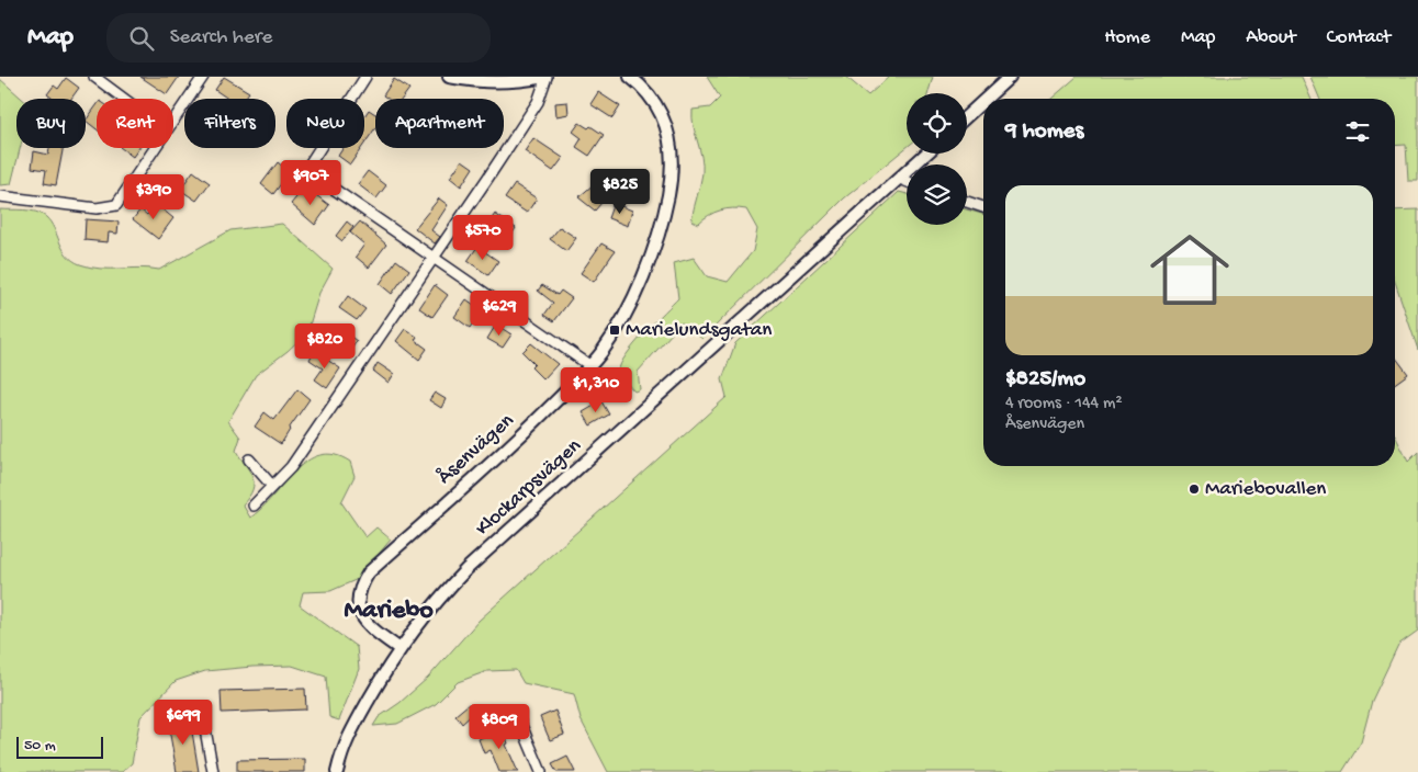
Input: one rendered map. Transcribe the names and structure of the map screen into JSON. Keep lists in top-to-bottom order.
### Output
{
  "streets": {
    "street": ["Åsenvägen", "Klockarpsvägen"]
  },
  "crossings": [
    ["Åsenvägen", "Klockarpsvägen"]
  ],
  "districts": ["Mariebo"],
  "places": {
    "transit": ["Marielundsgatan"],
    "other": ["Mariebovallen"]
  },
  "scale_bar": "50 m",
  "page": {
    "header": "Map",
    "search": "Search here",
    "nav": [
      "Home",
      "Map",
      "About",
      "Contact"
    ],
    "chip": [
      "Buy",
      "Rent",
      "Filters",
      "New",
      "Apartment"
    ],
    "heading": "9 homes",
    "price": [
      "$907",
      "$825",
      "$390",
      "$570",
      "$629",
      "$820",
      "$1,310",
      "$699",
      "$809"
    ],
    "list": [
      {
        "name": "$825/mo",
        "note": "4 rooms · 144 m² · Åsenvägen"
      }
    ],
    "scale": "50 m"
  }
}
